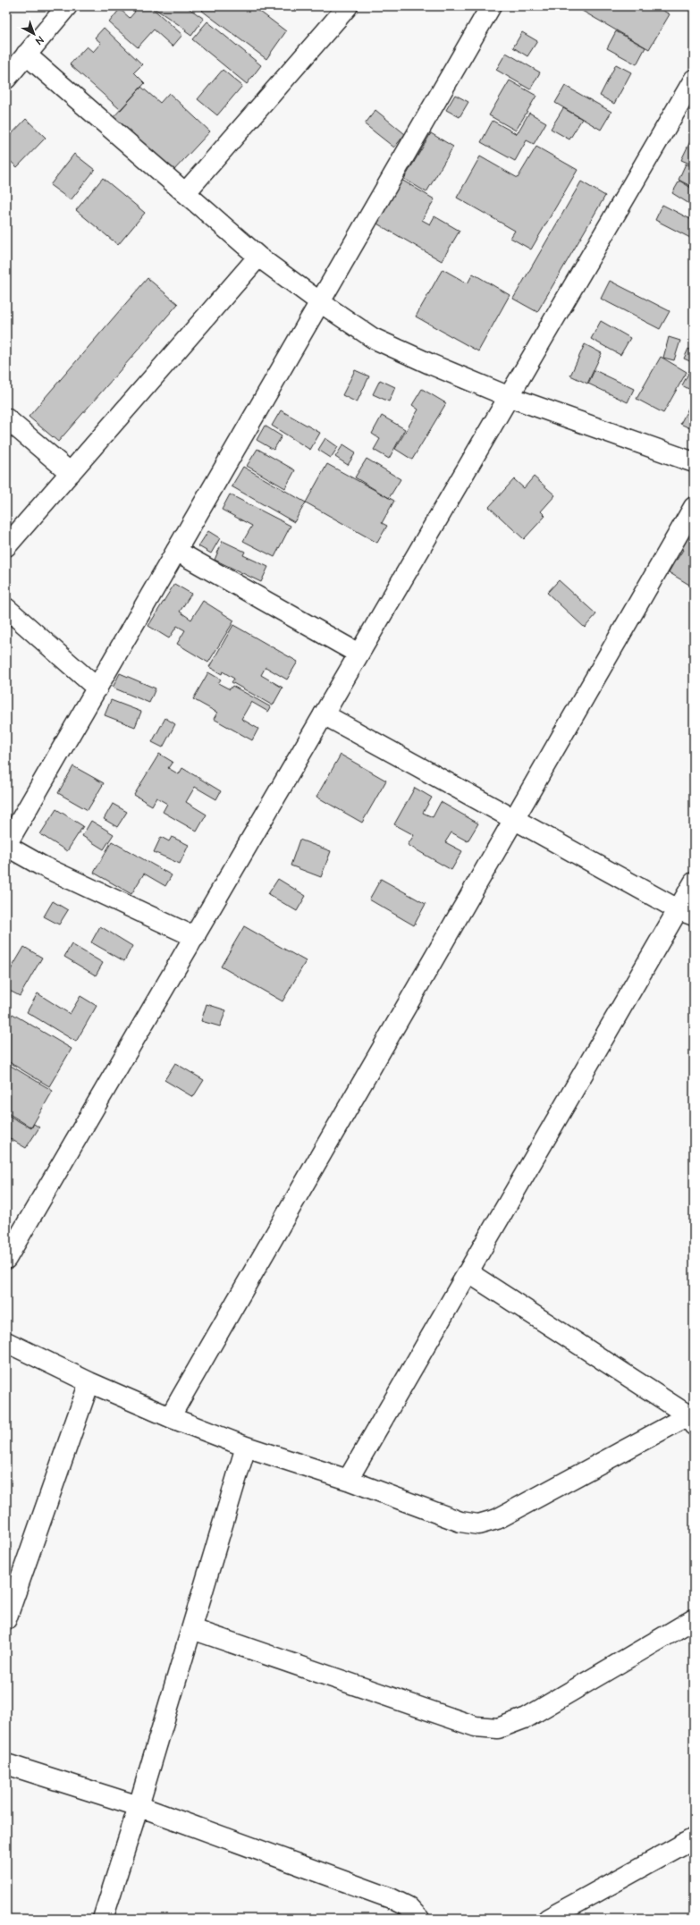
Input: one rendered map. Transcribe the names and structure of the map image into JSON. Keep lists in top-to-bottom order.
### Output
{
  "north": "bottom right"
}
